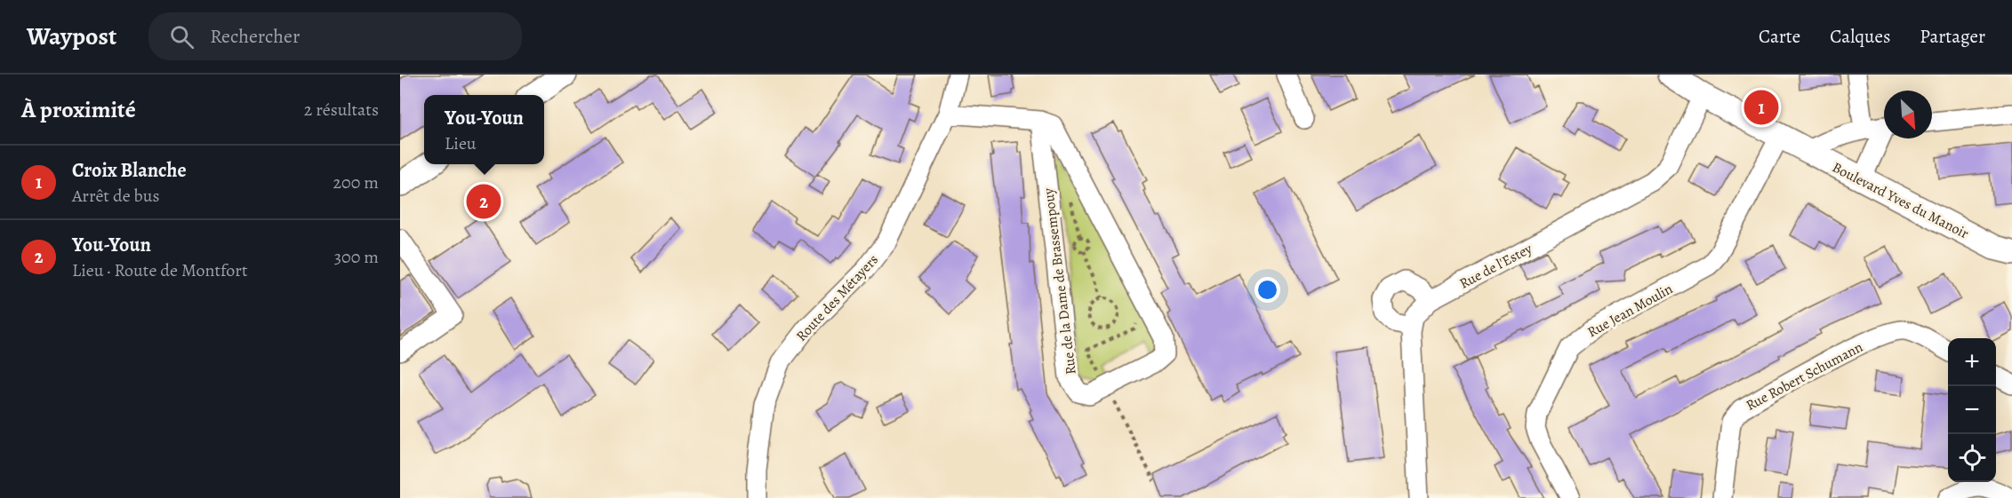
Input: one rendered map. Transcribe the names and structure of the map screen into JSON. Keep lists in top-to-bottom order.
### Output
{
  "streets": {
    "main road": ["Boulevard Yves du Manoir"],
    "street": [
      "Rue de l'Estey",
      "Rue de la Dame de Brassempouy",
      "Route des Métayers",
      "Rue Jean Moulin",
      "Rue Robert Schumann"
    ]
  },
  "crossings": [
    ["Boulevard Yves du Manoir", "Rue de l'Estey"],
    ["Boulevard Yves du Manoir", "Rue Jean Moulin"]
  ],
  "north": "bottom right",
  "page": {
    "header": "Waypost",
    "search": "Rechercher",
    "nav": ["Carte", "Calques", "Partager"],
    "heading": ["À proximité", "2 résultats"],
    "pins": ["1", "2"],
    "popup": ["You-Youn", "Lieu"],
    "list": [
      {
        "mark": "1",
        "name": "Croix Blanche",
        "note": "Arrêt de bus",
        "value": "200 m"
      },
      {
        "mark": "2",
        "name": "You-Youn",
        "note": "Lieu · Route de Montfort",
        "value": "300 m"
      }
    ],
    "map_buttons": ["+", "−"]
  }
}
